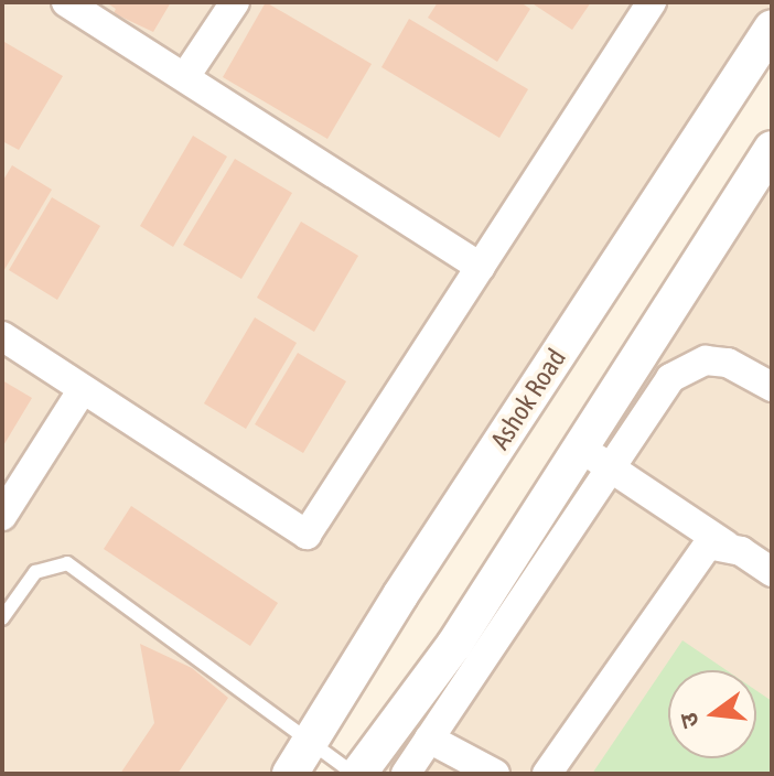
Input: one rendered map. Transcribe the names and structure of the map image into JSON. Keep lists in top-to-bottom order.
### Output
{
  "streets": {
    "street": ["Ashok Road"]
  },
  "north": "left"
}
